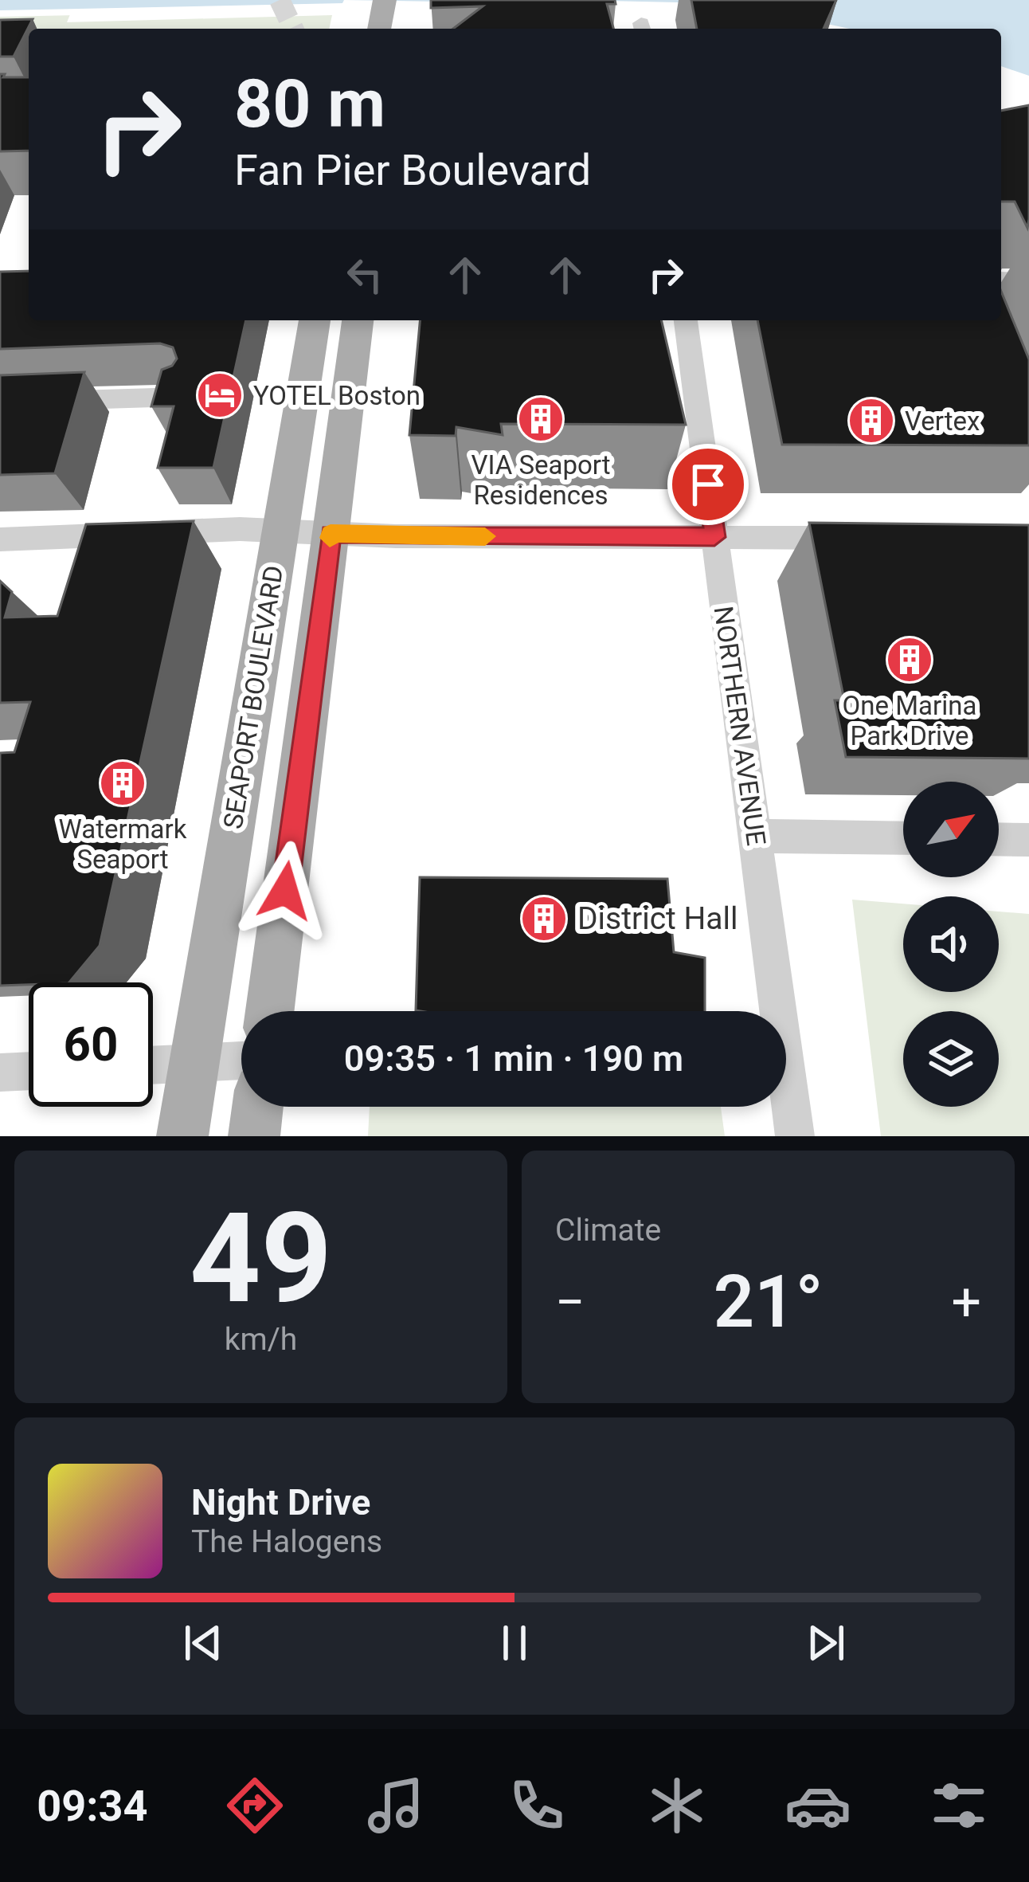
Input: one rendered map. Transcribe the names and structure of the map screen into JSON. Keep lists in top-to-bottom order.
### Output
{
  "streets": {
    "main road": ["SEAPORT BOULEVARD"],
    "street": ["NORTHERN AVENUE"]
  },
  "places": {
    "hotel": ["YOTEL Boston"],
    "building": [
      "VIA Seaport Residences",
      "Vertex",
      "One Marina Park Drive",
      "Watermark Seaport",
      "District Hall"
    ]
  },
  "north": "top right",
  "page": {
    "turn": ["80 m", "Fan Pier Boulevard"],
    "limit": "60",
    "trip": "09:35 · 1 min · 190 m",
    "tile": [
      ["49", "km/h"],
      "Climate"
    ],
    "heat": ["−", "21°", "+"],
    "song": ["Night Drive", "The Halogens"],
    "tabs": "09:34"
  }
}
